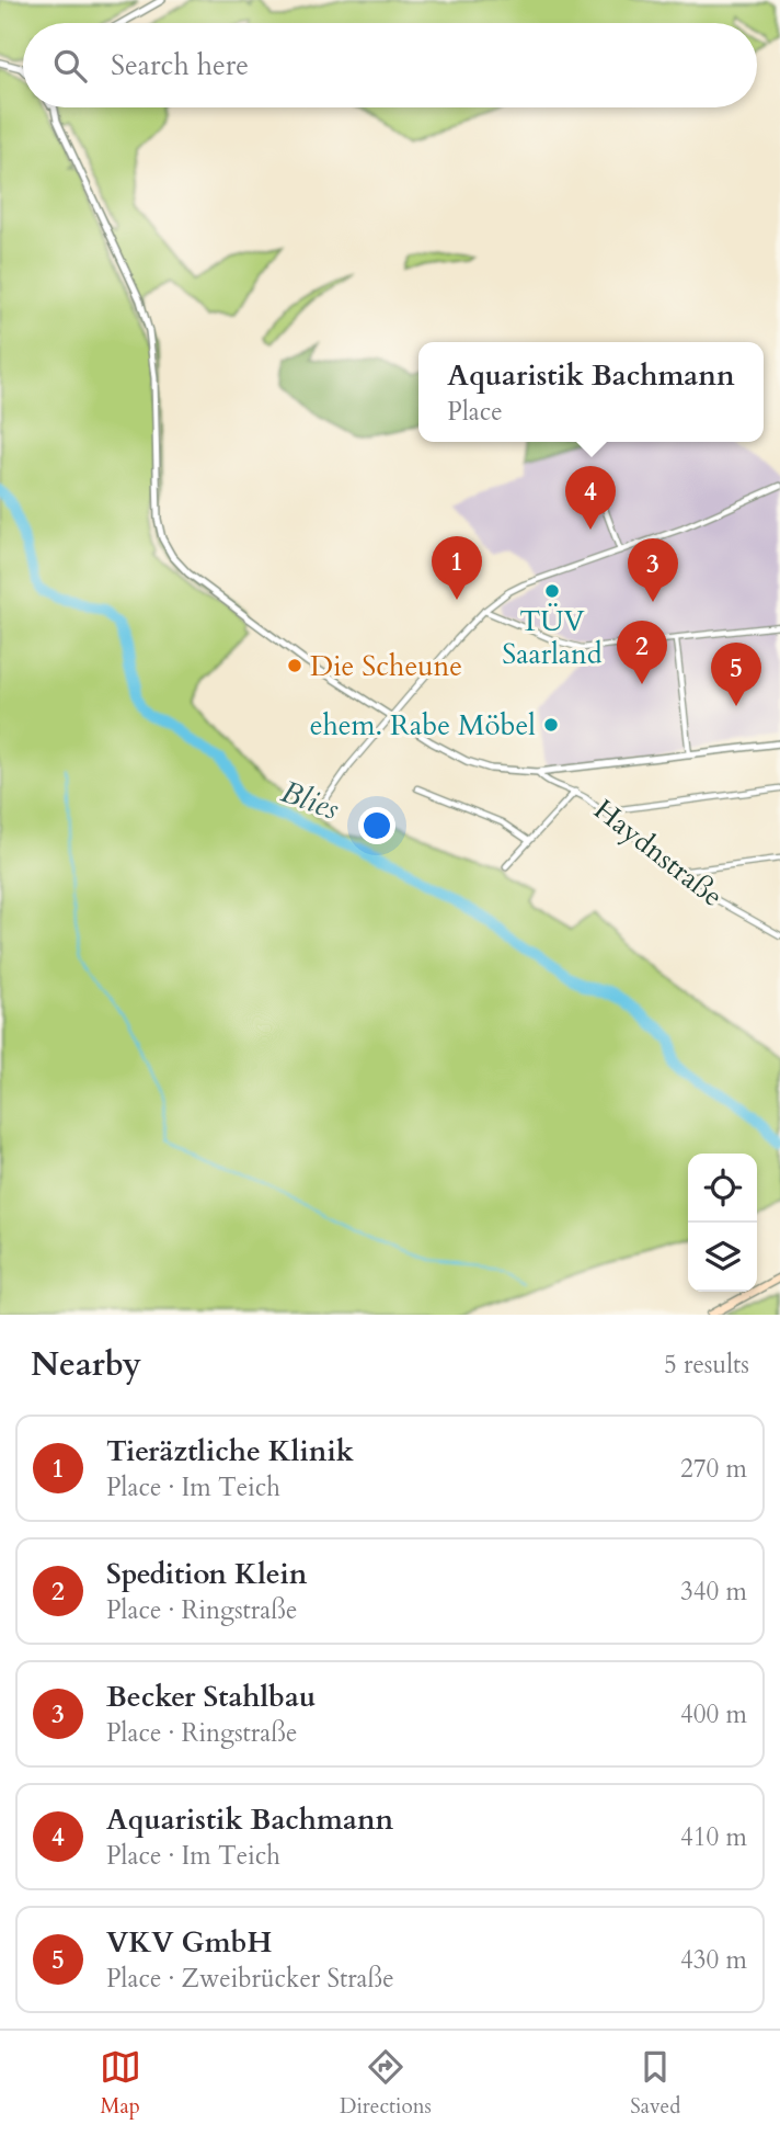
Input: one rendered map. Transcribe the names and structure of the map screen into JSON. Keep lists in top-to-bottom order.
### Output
{
  "streets": {
    "street": ["Haydnstraße"]
  },
  "water": ["Blies"],
  "places": ["TÜV Saarland", "Die Scheune", "ehem. Rabe Möbel"],
  "page": {
    "search": "Search here",
    "popup": ["Aquaristik Bachmann", "Place"],
    "pins": [
      "4",
      "1",
      "3",
      "2",
      "5"
    ],
    "heading": ["Nearby", "5 results"],
    "list": [
      {
        "mark": "1",
        "name": "Tieräztliche Klinik",
        "note": "Place · Im Teich",
        "value": "270 m"
      },
      {
        "mark": "2",
        "name": "Spedition Klein",
        "note": "Place · Ringstraße",
        "value": "340 m"
      },
      {
        "mark": "3",
        "name": "Becker Stahlbau",
        "note": "Place · Ringstraße",
        "value": "400 m"
      },
      {
        "mark": "4",
        "name": "Aquaristik Bachmann",
        "note": "Place · Im Teich",
        "value": "410 m"
      },
      {
        "mark": "5",
        "name": "VKV GmbH",
        "note": "Place · Zweibrücker Straße",
        "value": "430 m"
      }
    ],
    "nav": ["Map", "Directions", "Saved"]
  }
}
